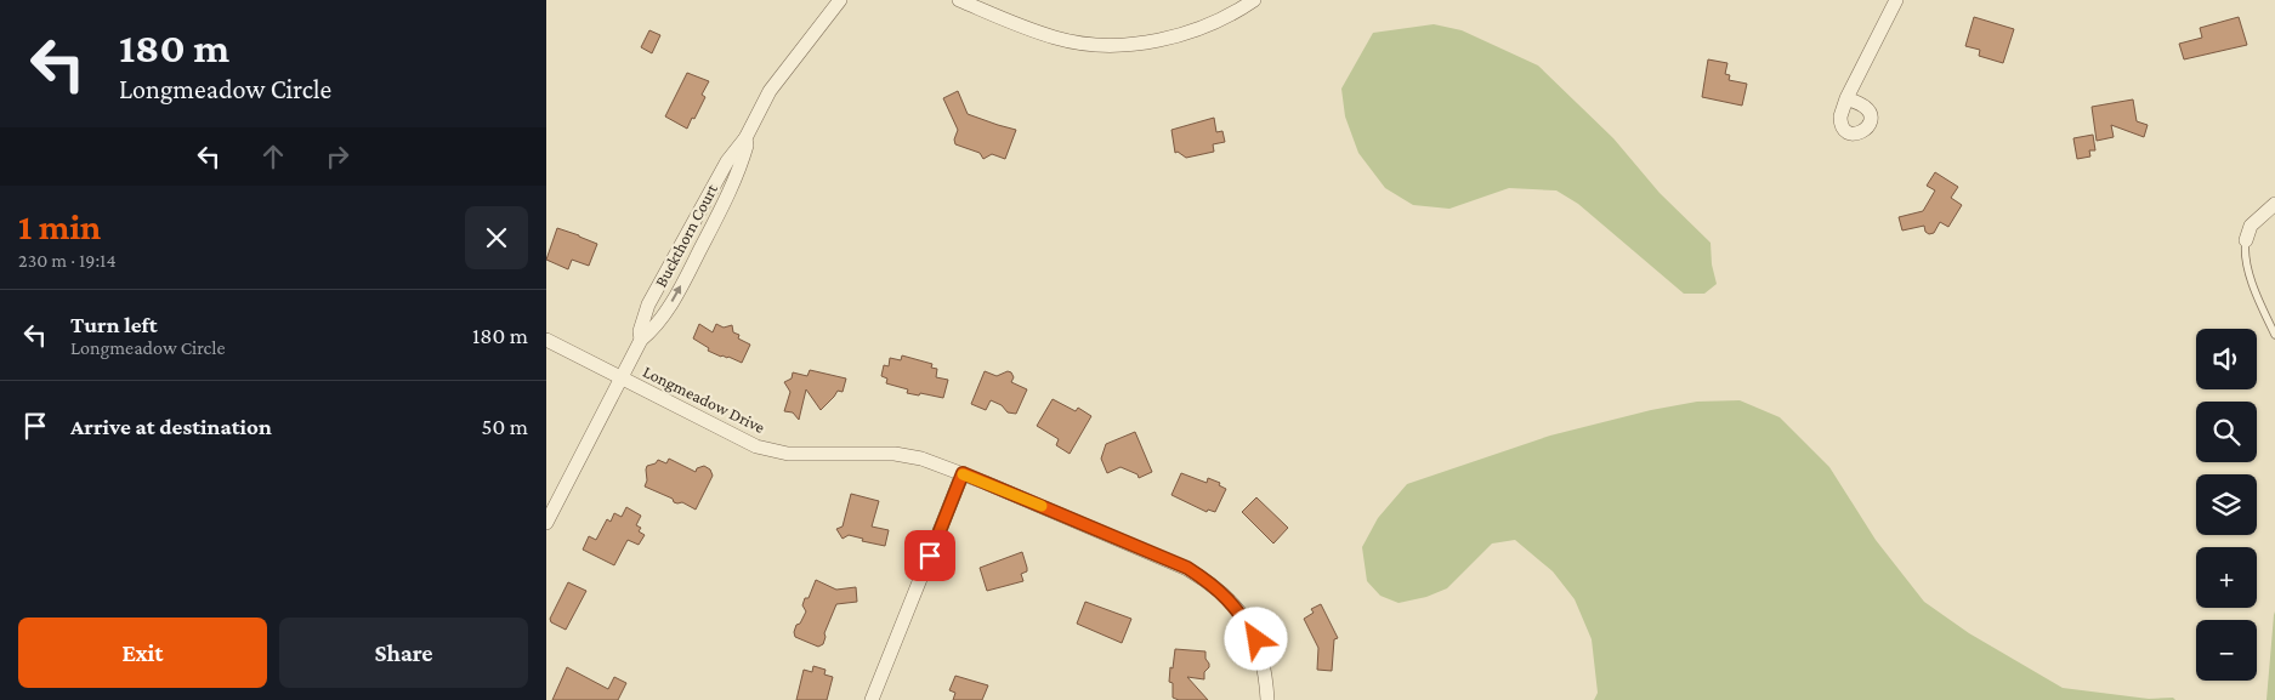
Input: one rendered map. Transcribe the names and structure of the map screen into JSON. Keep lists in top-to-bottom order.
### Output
{
  "streets": {
    "street": ["Buckthorn Court", "Longmeadow Drive"]
  },
  "crossings": [
    ["Buckthorn Court", "Longmeadow Drive"]
  ],
  "page": {
    "turn": ["180 m", "Longmeadow Circle"],
    "heading": ["1 min", "230 m · 19:14"],
    "list": [
      {
        "name": "Turn left",
        "note": "Longmeadow Circle",
        "value": "180 m"
      },
      {
        "name": "Arrive at destination",
        "value": "50 m"
      }
    ],
    "map_buttons": ["+", "−"],
    "buttons": ["Exit", "Share"]
  }
}
